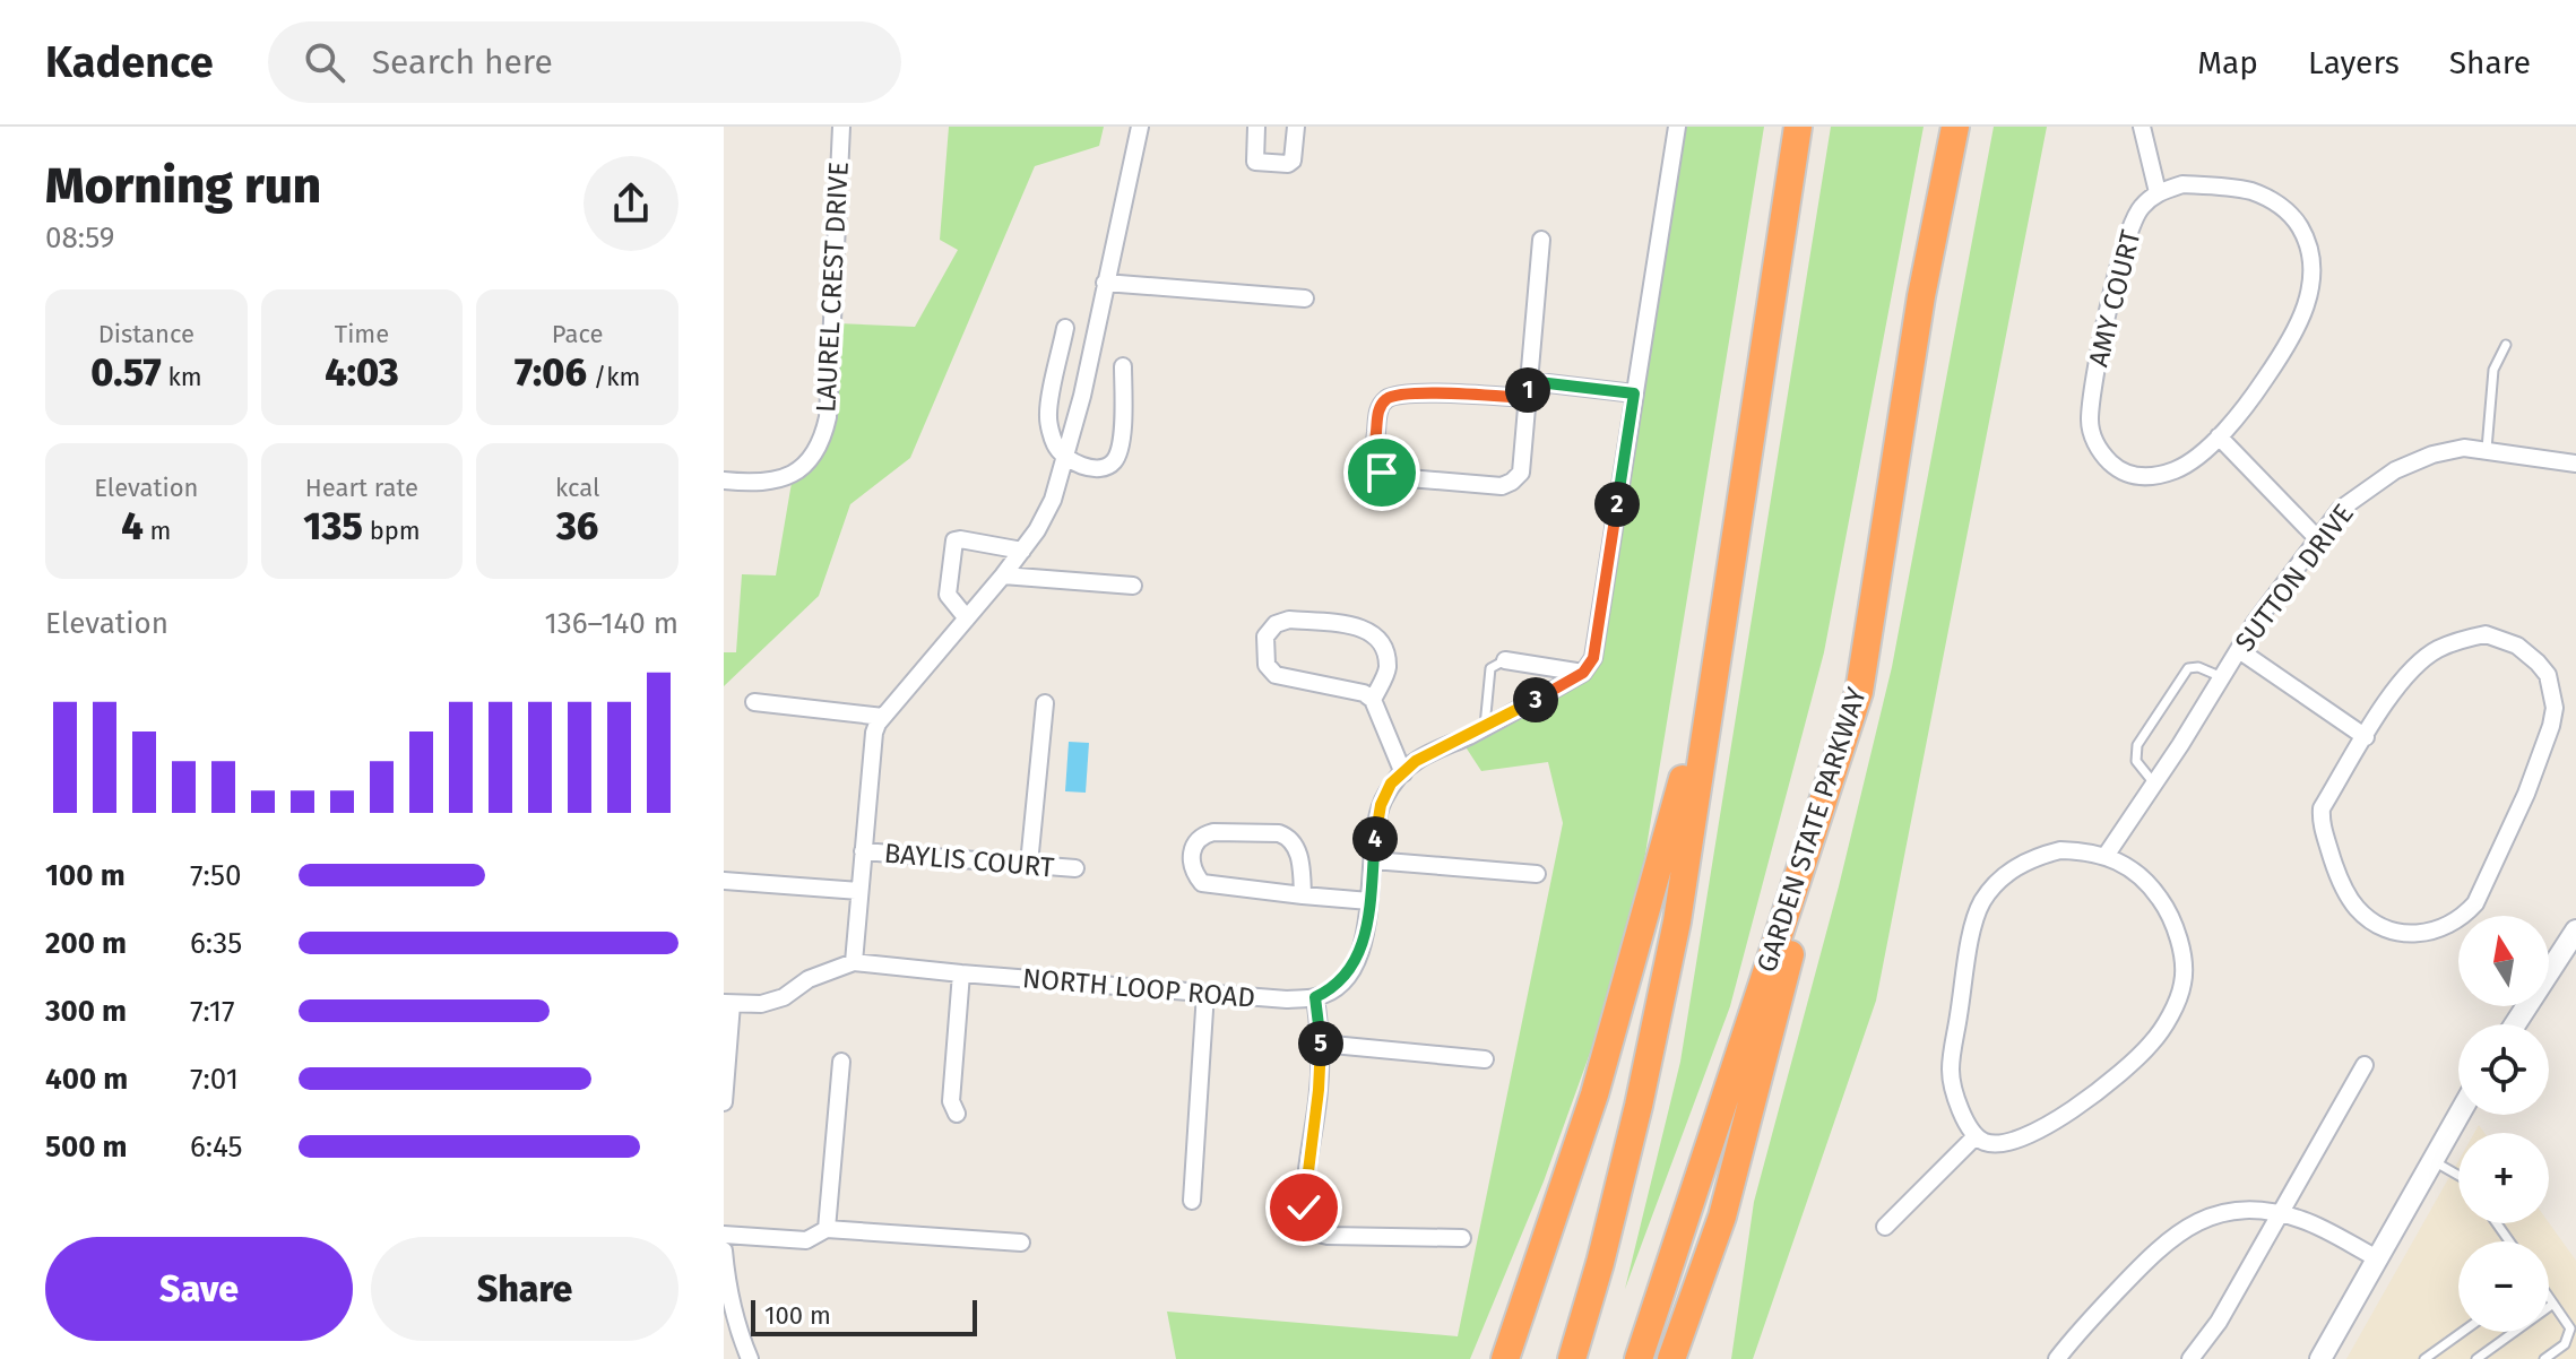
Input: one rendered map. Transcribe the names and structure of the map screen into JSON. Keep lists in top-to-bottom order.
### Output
{
  "streets": {
    "highway": ["GARDEN STATE PARKWAY"],
    "street": [
      "LAUREL CREST DRIVE",
      "AMY COURT",
      "SUTTON DRIVE",
      "BAYLIS COURT",
      "NORTH LOOP ROAD"
    ]
  },
  "scale_bar": "100 m",
  "north": "top",
  "page": {
    "header": "Kadence",
    "search": "Search here",
    "nav": ["Map", "Layers", "Share"],
    "heading": ["Morning run", "08:59"],
    "stats": [
      ["Distance", "0.57 km"],
      ["Time", "4:03"],
      ["Pace", "7:06 /km"],
      ["Elevation", "4 m"],
      ["Heart rate", "135 bpm"],
      ["kcal", "36"]
    ],
    "pins": [
      "1",
      "2",
      "3",
      "4",
      "5"
    ],
    "chart": ["Elevation", "136–140 m"],
    "list": [
      {
        "name": "100 m",
        "note": "7:50"
      },
      {
        "name": "200 m",
        "note": "6:35"
      },
      {
        "name": "300 m",
        "note": "7:17"
      },
      {
        "name": "400 m",
        "note": "7:01"
      },
      {
        "name": "500 m",
        "note": "6:45"
      }
    ],
    "map_buttons": ["+", "−"],
    "buttons": ["Save", "Share"],
    "scale": "100 m"
  }
}
